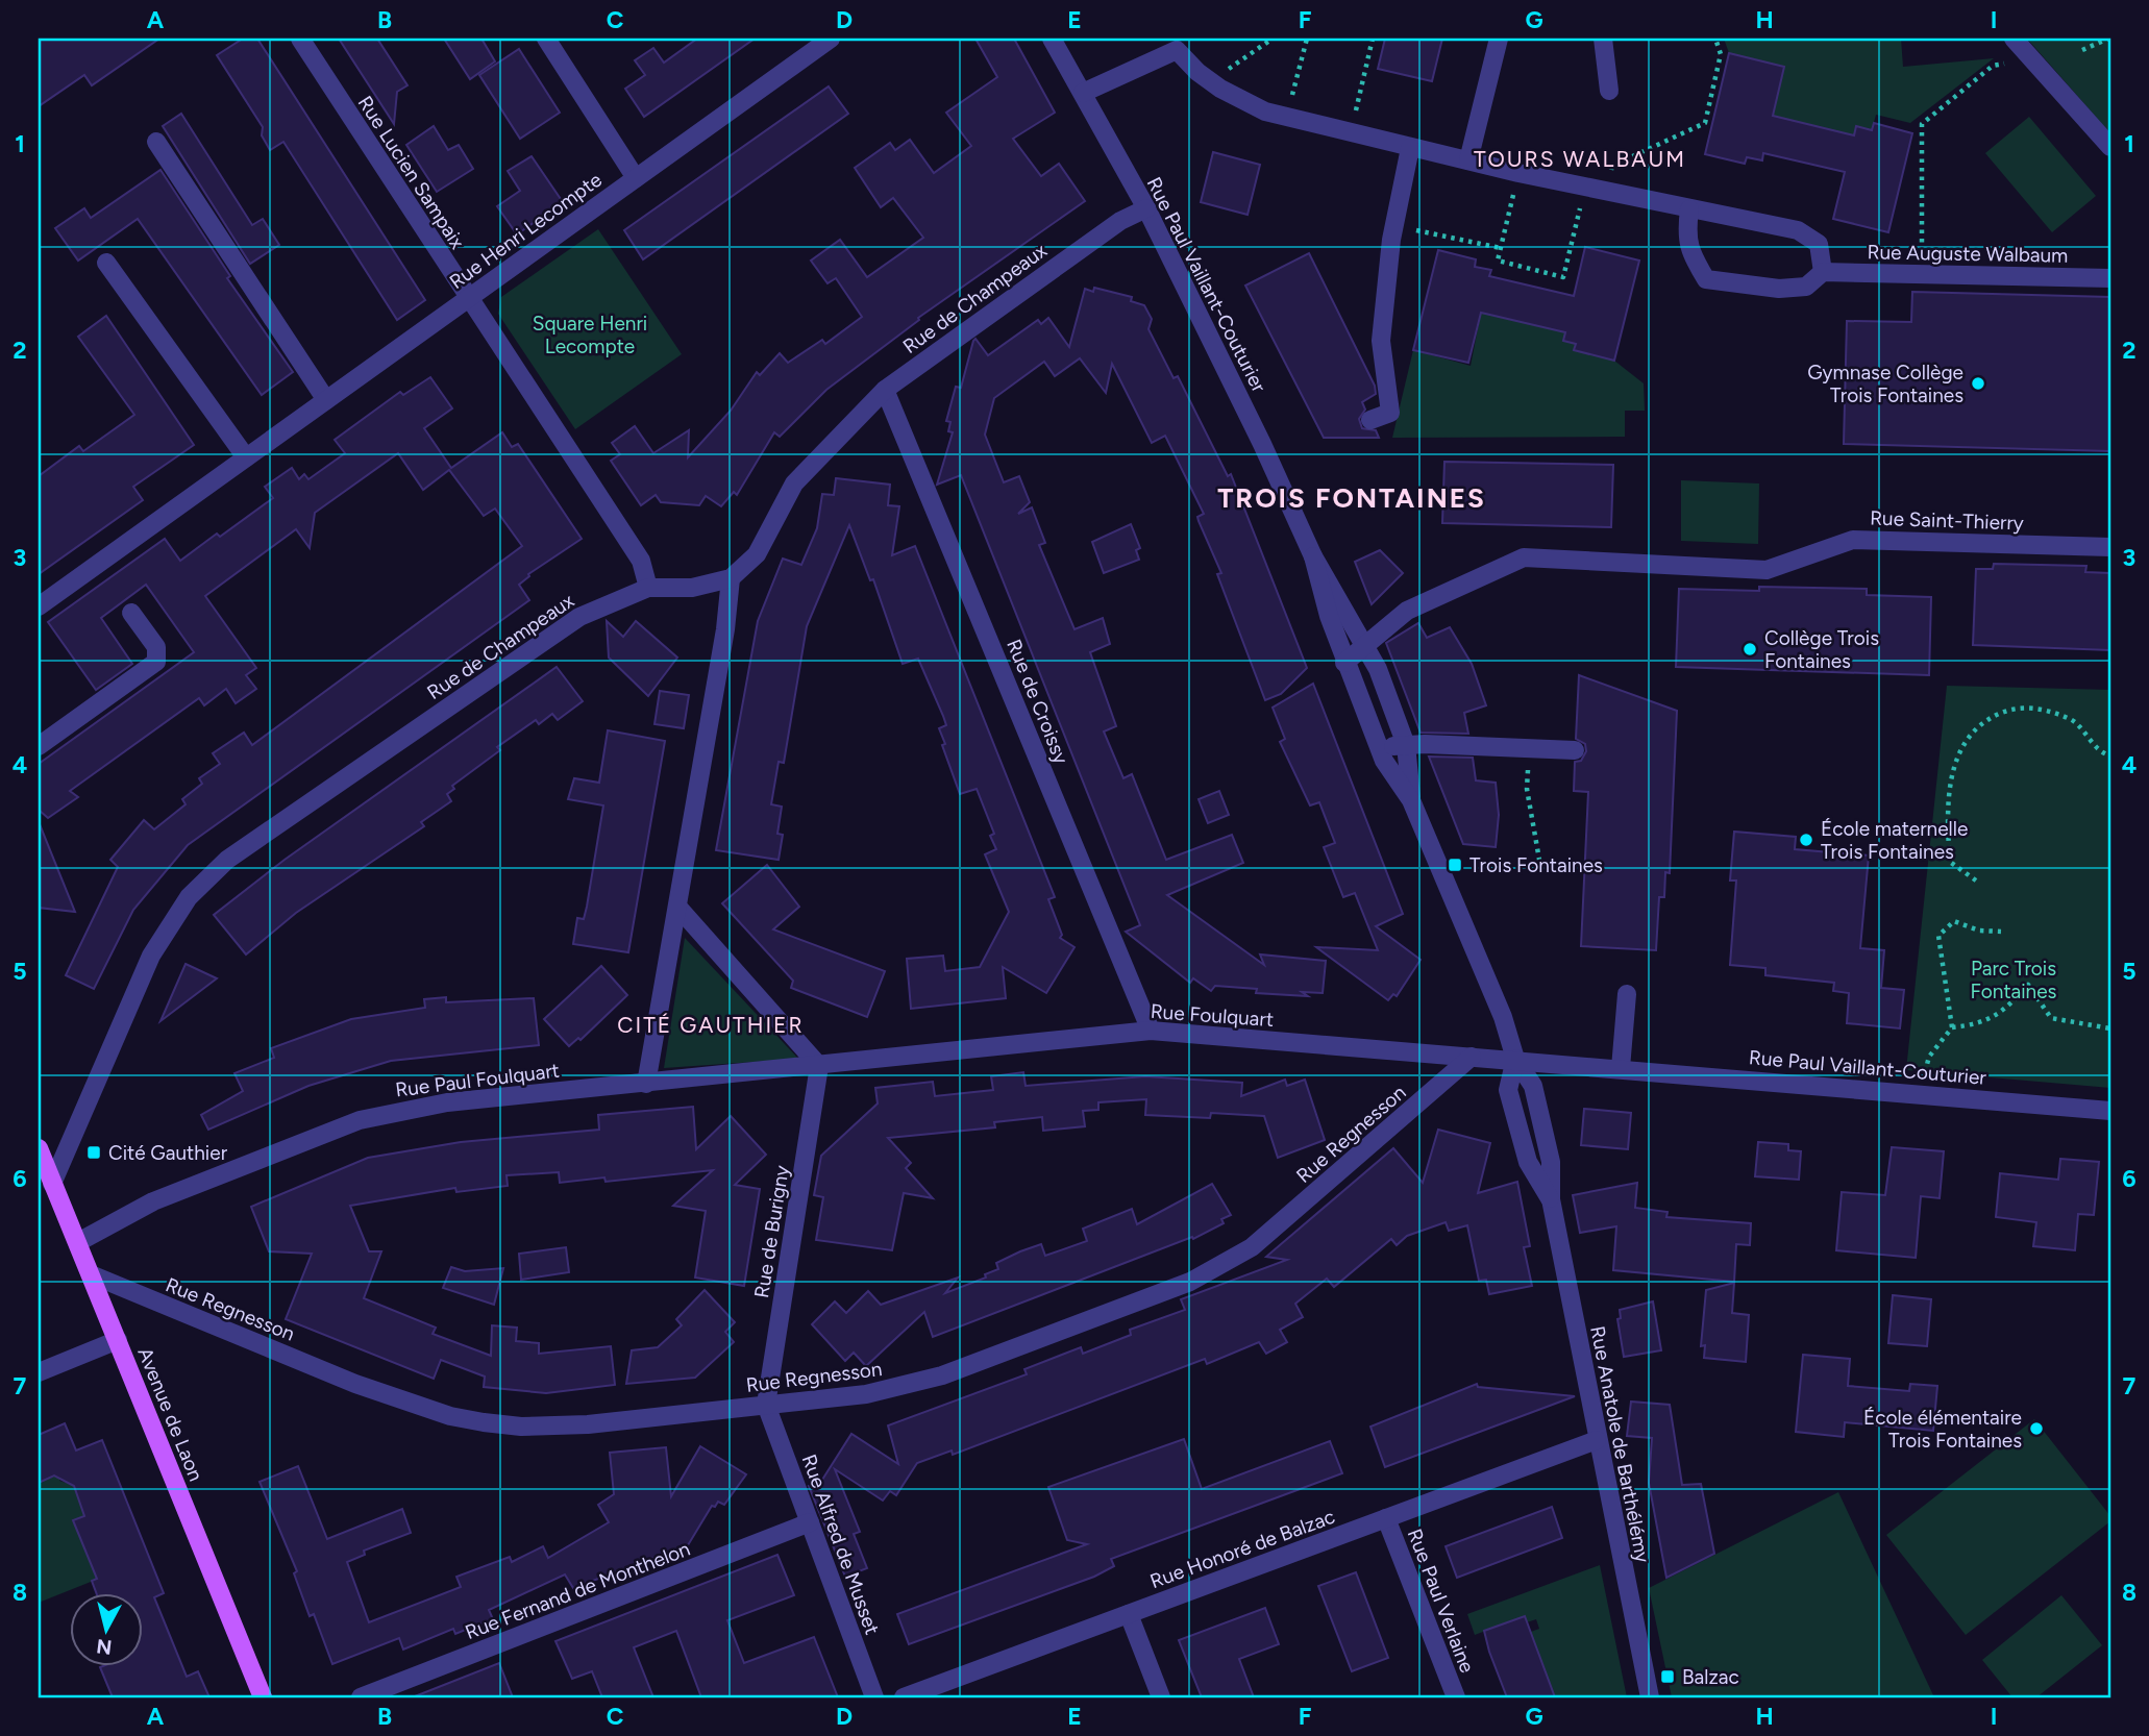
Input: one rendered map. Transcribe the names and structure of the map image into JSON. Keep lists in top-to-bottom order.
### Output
{
  "streets": {
    "main road": ["Avenue de Laon"],
    "street": [
      "Rue Lucien Sampaix",
      "Rue Henri Lecompte",
      "Rue Auguste Walbaum",
      "Rue Paul Vaillant-Couturier",
      "Rue de Champeaux",
      "Rue Saint-Thierry",
      "Rue de Croissy",
      "Rue Foulquart",
      "Rue Paul Foulquart",
      "Rue Regnesson",
      "Rue de Burigny",
      "Rue Anatole de Barthélémy",
      "Rue Alfred de Musset",
      "Rue Honoré de Balzac",
      "Rue Fernand de Monthelon",
      "Rue Paul Verlaine"
    ]
  },
  "crossings": [
    ["Rue Lucien Sampaix", "Rue Henri Lecompte"],
    ["Rue Lucien Sampaix", "Rue de Champeaux"],
    ["Rue Paul Vaillant-Couturier", "Rue de Champeaux"],
    ["Rue Paul Vaillant-Couturier", "Rue Saint-Thierry"],
    ["Rue Paul Vaillant-Couturier", "Rue Foulquart"],
    ["Rue Paul Vaillant-Couturier", "Rue Anatole de Barthélémy"],
    ["Rue de Champeaux", "Rue de Croissy"],
    ["Rue de Champeaux", "Avenue de Laon"],
    ["Rue de Croissy", "Rue Foulquart"],
    ["Rue Foulquart", "Rue Paul Foulquart"],
    ["Rue Foulquart", "Rue Regnesson"],
    ["Rue Foulquart", "Rue de Burigny"],
    ["Rue Foulquart", "Rue Anatole de Barthélémy"],
    ["Rue Paul Foulquart", "Avenue de Laon"],
    ["Rue Regnesson", "Rue de Burigny"],
    ["Rue Regnesson", "Avenue de Laon"],
    ["Rue Regnesson", "Rue Alfred de Musset"],
    ["Rue de Burigny", "Rue Alfred de Musset"],
    ["Rue Anatole de Barthélémy", "Rue Honoré de Balzac"],
    ["Rue Alfred de Musset", "Rue Fernand de Monthelon"],
    ["Rue Honoré de Balzac", "Rue Paul Verlaine"]
  ],
  "districts": ["TOURS WALBAUM", "TROIS FONTAINES", "CITÉ GAUTHIER"],
  "parks": ["Square Henri Lecompte", "Parc Trois Fontaines"],
  "places": {
    "other": [
      "Gymnase Collège Trois Fontaines",
      "Collège Trois Fontaines",
      "École maternelle Trois Fontaines",
      "École élémentaire Trois Fontaines"
    ],
    "transit": ["Trois Fontaines", "Cité Gauthier", "Balzac"]
  },
  "north": "bottom",
  "grid": {
    "columns": [
      "A",
      "B",
      "C",
      "D",
      "E",
      "F",
      "G",
      "H",
      "I"
    ],
    "rows": [
      "1",
      "2",
      "3",
      "4",
      "5",
      "6",
      "7",
      "8"
    ]
  }
}
